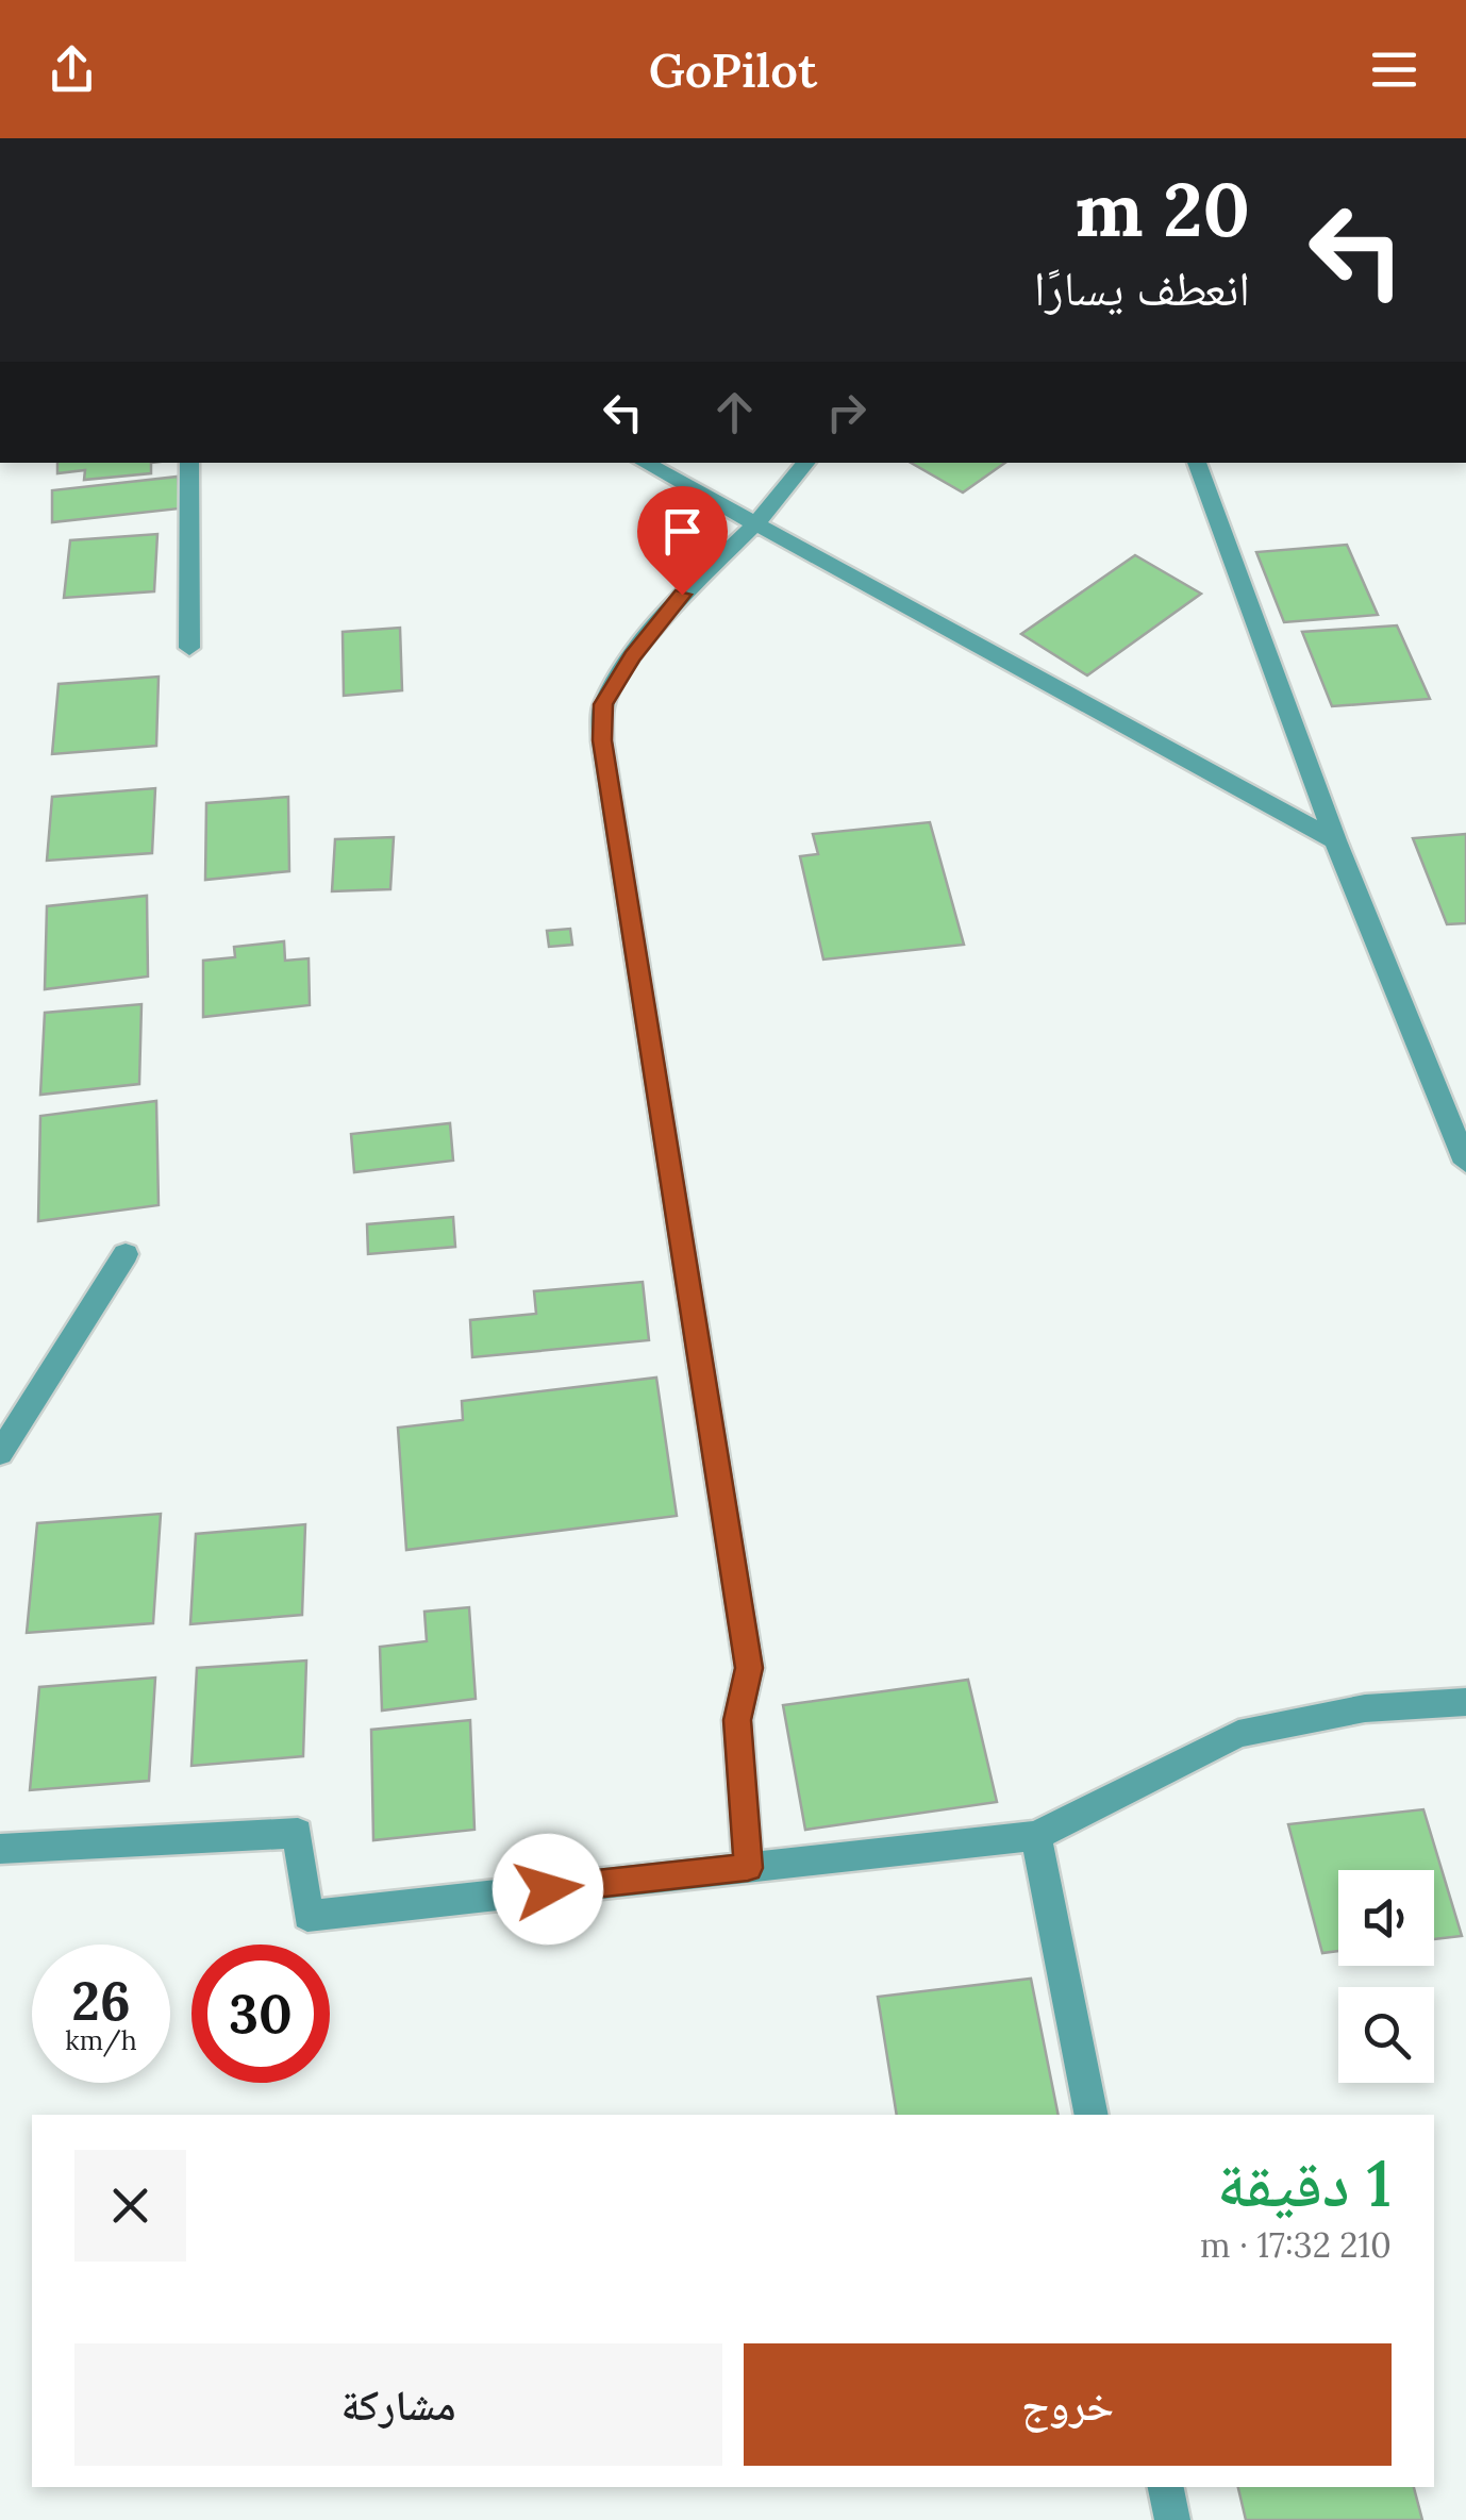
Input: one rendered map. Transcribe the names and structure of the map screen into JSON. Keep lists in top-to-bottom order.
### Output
{
  "page": {
    "header": "GoPilot",
    "turn": ["20 m", "انعطف يسارًا"],
    "speed": "26 km/h",
    "limit": "30",
    "heading": ["1 دقيقة", "210 m · 17:32"],
    "buttons": ["خروج", "مشاركة"]
  }
}
